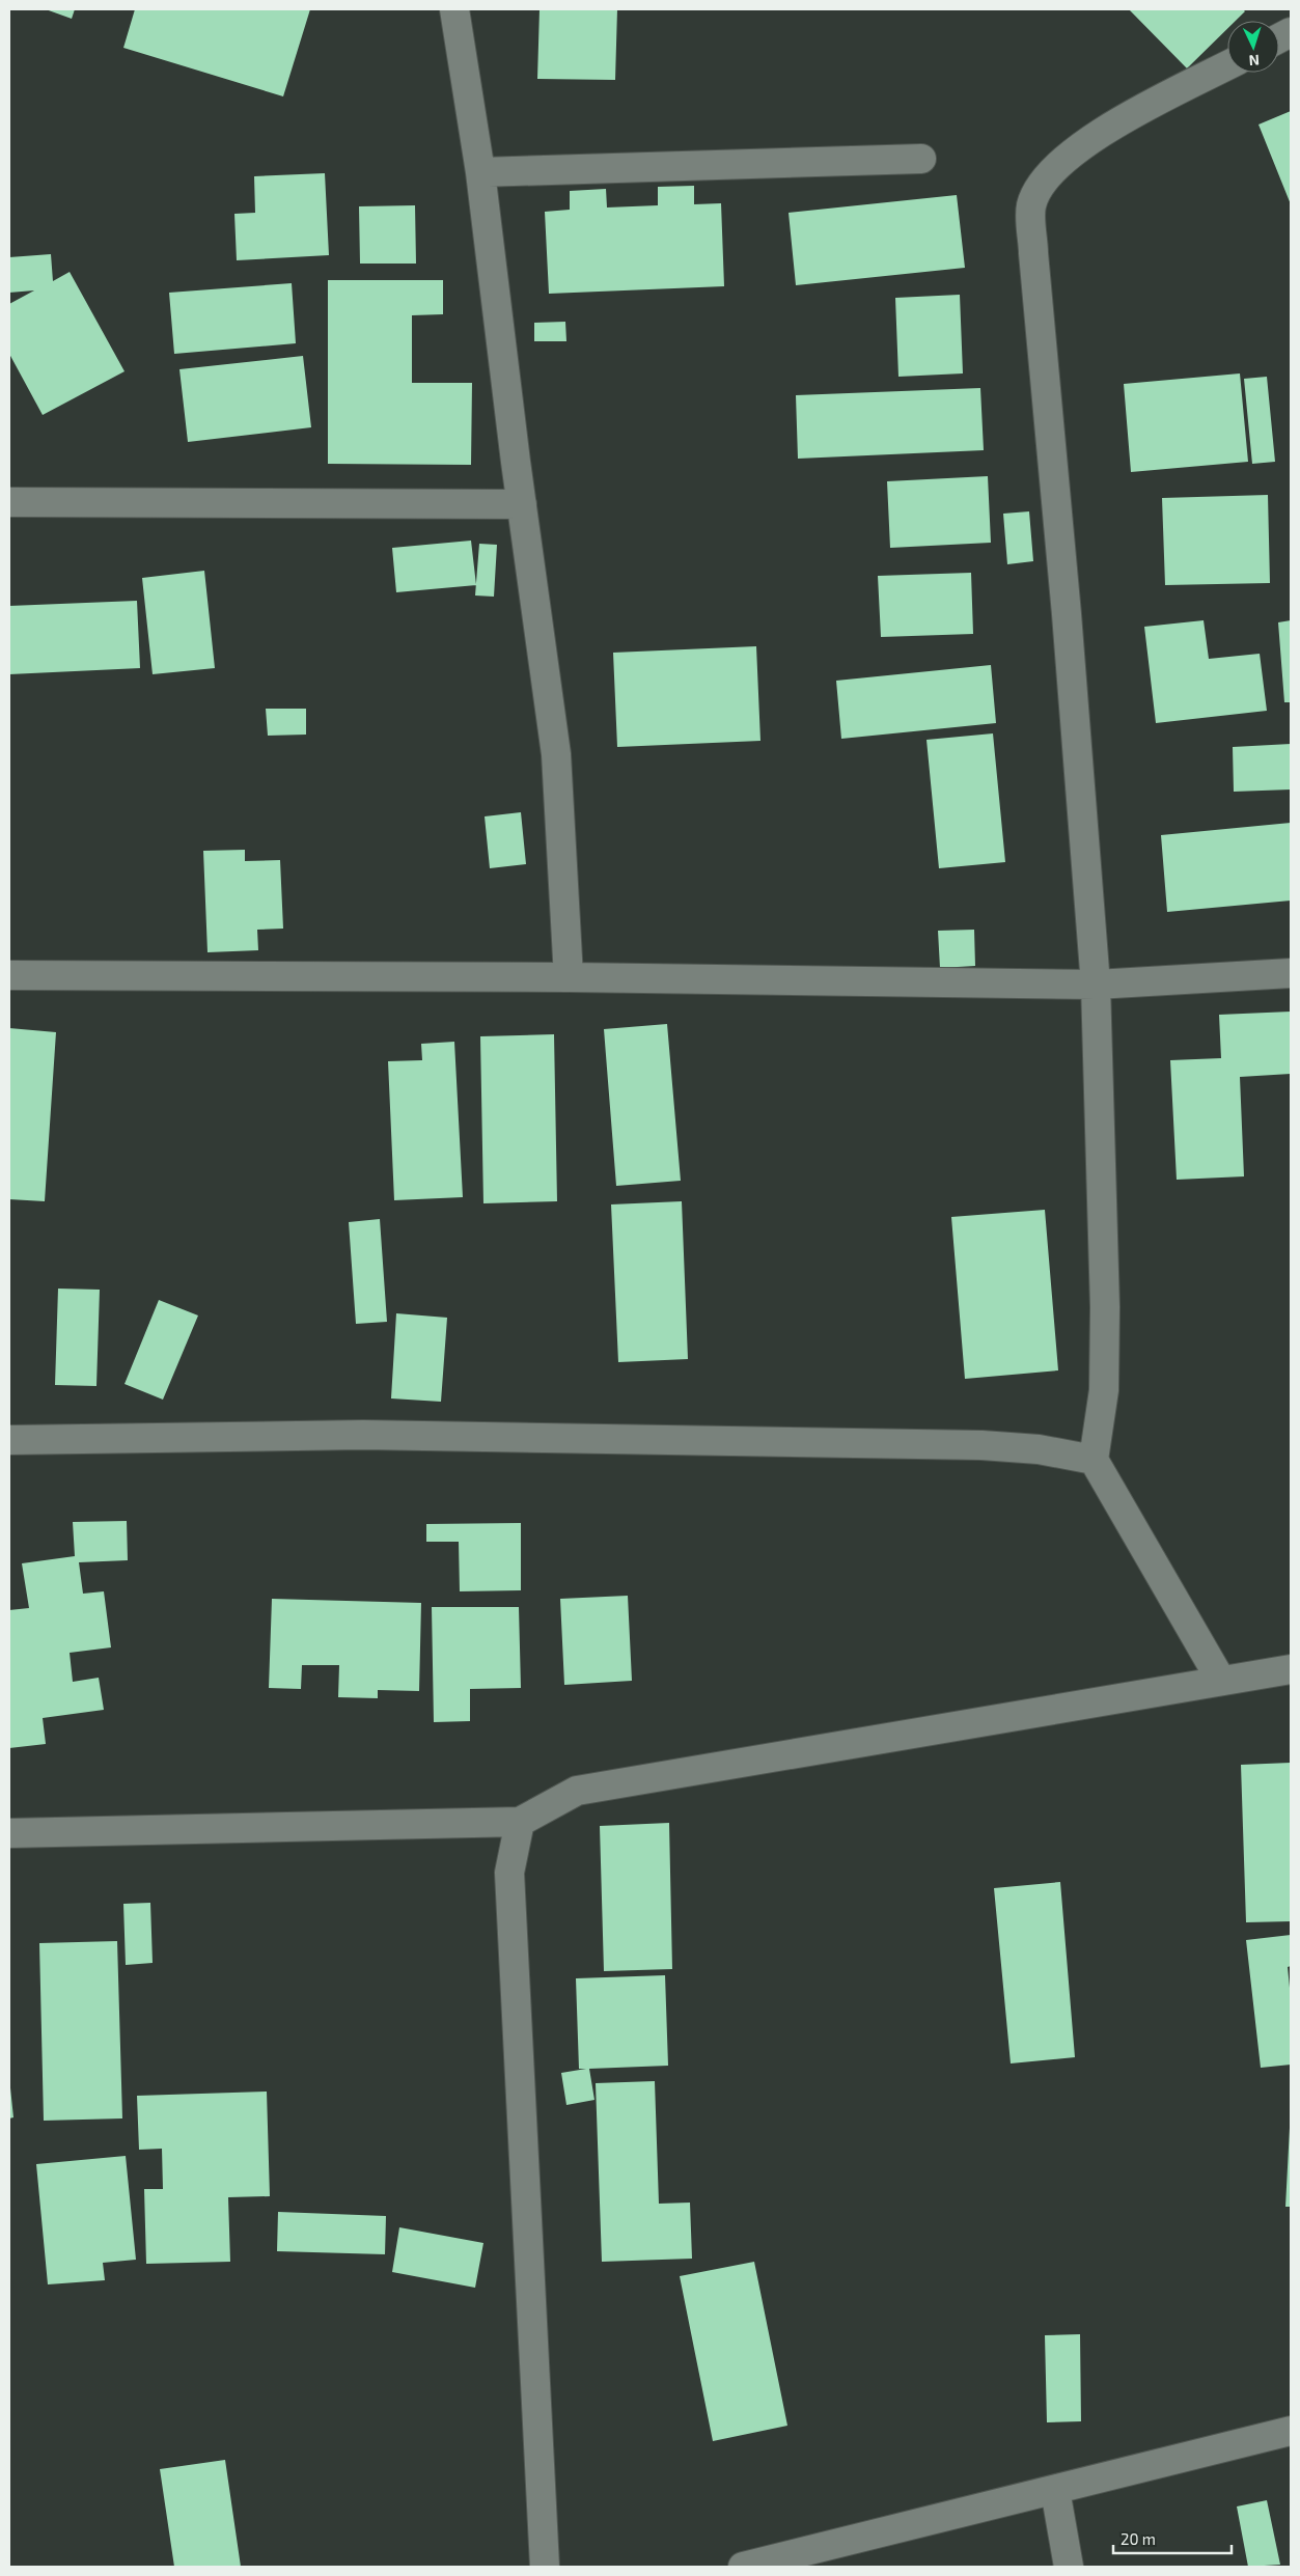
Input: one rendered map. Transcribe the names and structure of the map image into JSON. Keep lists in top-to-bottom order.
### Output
{
  "scale_bar": "20 m",
  "north": "bottom"
}
